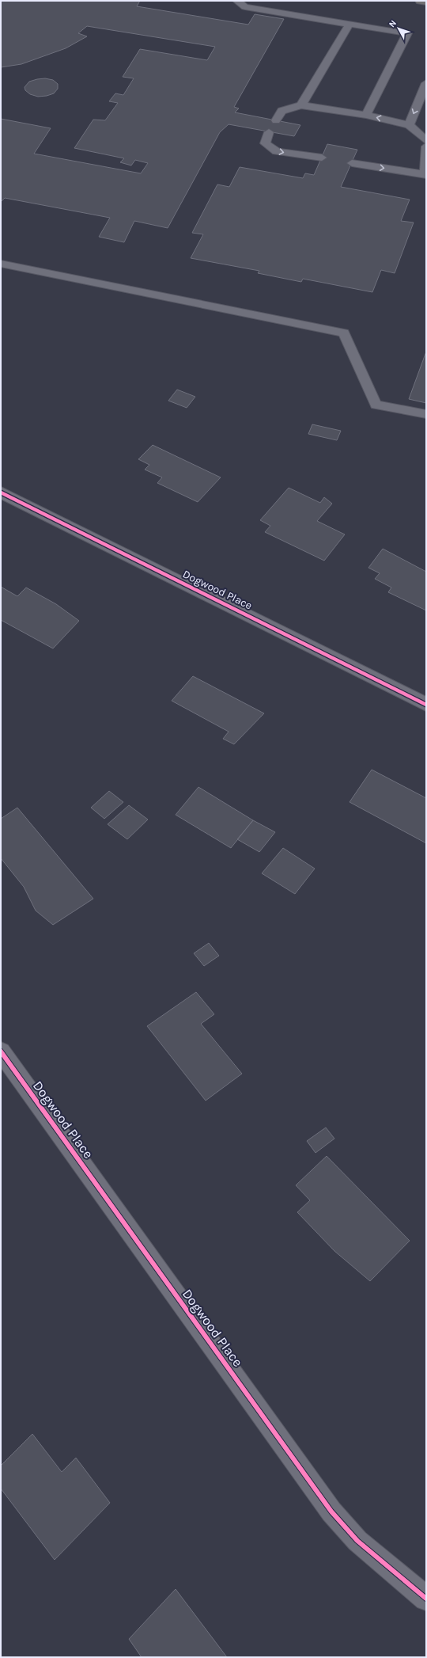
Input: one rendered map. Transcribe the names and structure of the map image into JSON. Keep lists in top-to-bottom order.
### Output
{
  "streets": {
    "street": ["Dogwood Place"]
  },
  "north": "top left"
}
